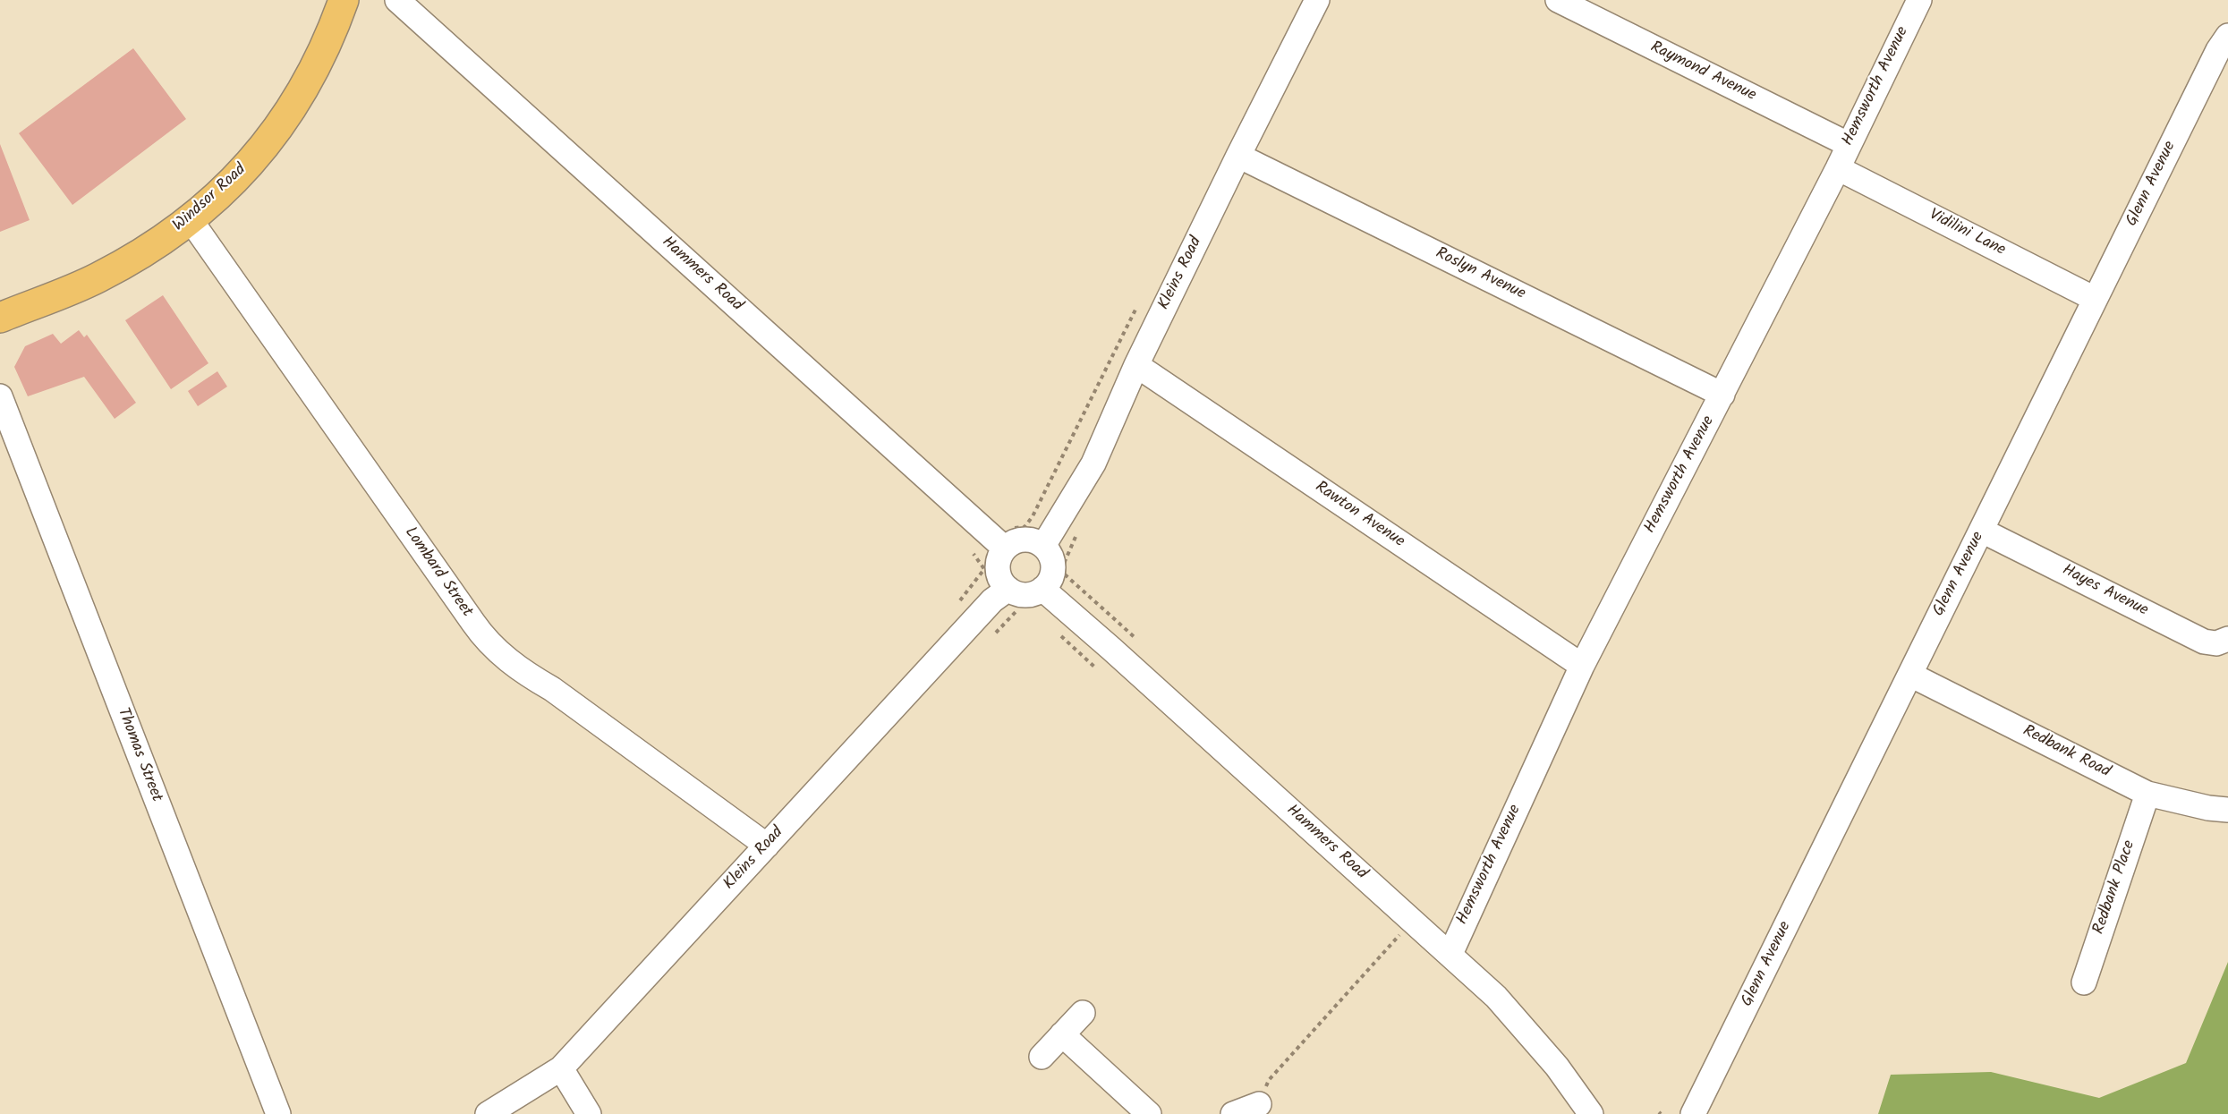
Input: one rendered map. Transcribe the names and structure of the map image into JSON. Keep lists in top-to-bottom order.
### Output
{
  "streets": {
    "main road": ["Windsor Road"],
    "street": [
      "Raymond Avenue",
      "Hemsworth Avenue",
      "Glenn Avenue",
      "Vidilini Lane",
      "Kleins Road",
      "Hammers Road",
      "Roslyn Avenue",
      "Rawton Avenue",
      "Lombard Street",
      "Hayes Avenue",
      "Redbank Road",
      "Thomas Street",
      "Redbank Place"
    ]
  },
  "crossings": [
    ["Raymond Avenue", "Hemsworth Avenue"],
    ["Hemsworth Avenue", "Vidilini Lane"],
    ["Hemsworth Avenue", "Hammers Road"],
    ["Hemsworth Avenue", "Roslyn Avenue"],
    ["Hemsworth Avenue", "Rawton Avenue"],
    ["Glenn Avenue", "Vidilini Lane"],
    ["Glenn Avenue", "Hayes Avenue"],
    ["Glenn Avenue", "Redbank Road"],
    ["Windsor Road", "Lombard Street"],
    ["Kleins Road", "Hammers Road"],
    ["Kleins Road", "Roslyn Avenue"],
    ["Kleins Road", "Rawton Avenue"],
    ["Kleins Road", "Lombard Street"],
    ["Redbank Road", "Redbank Place"]
  ]
}
